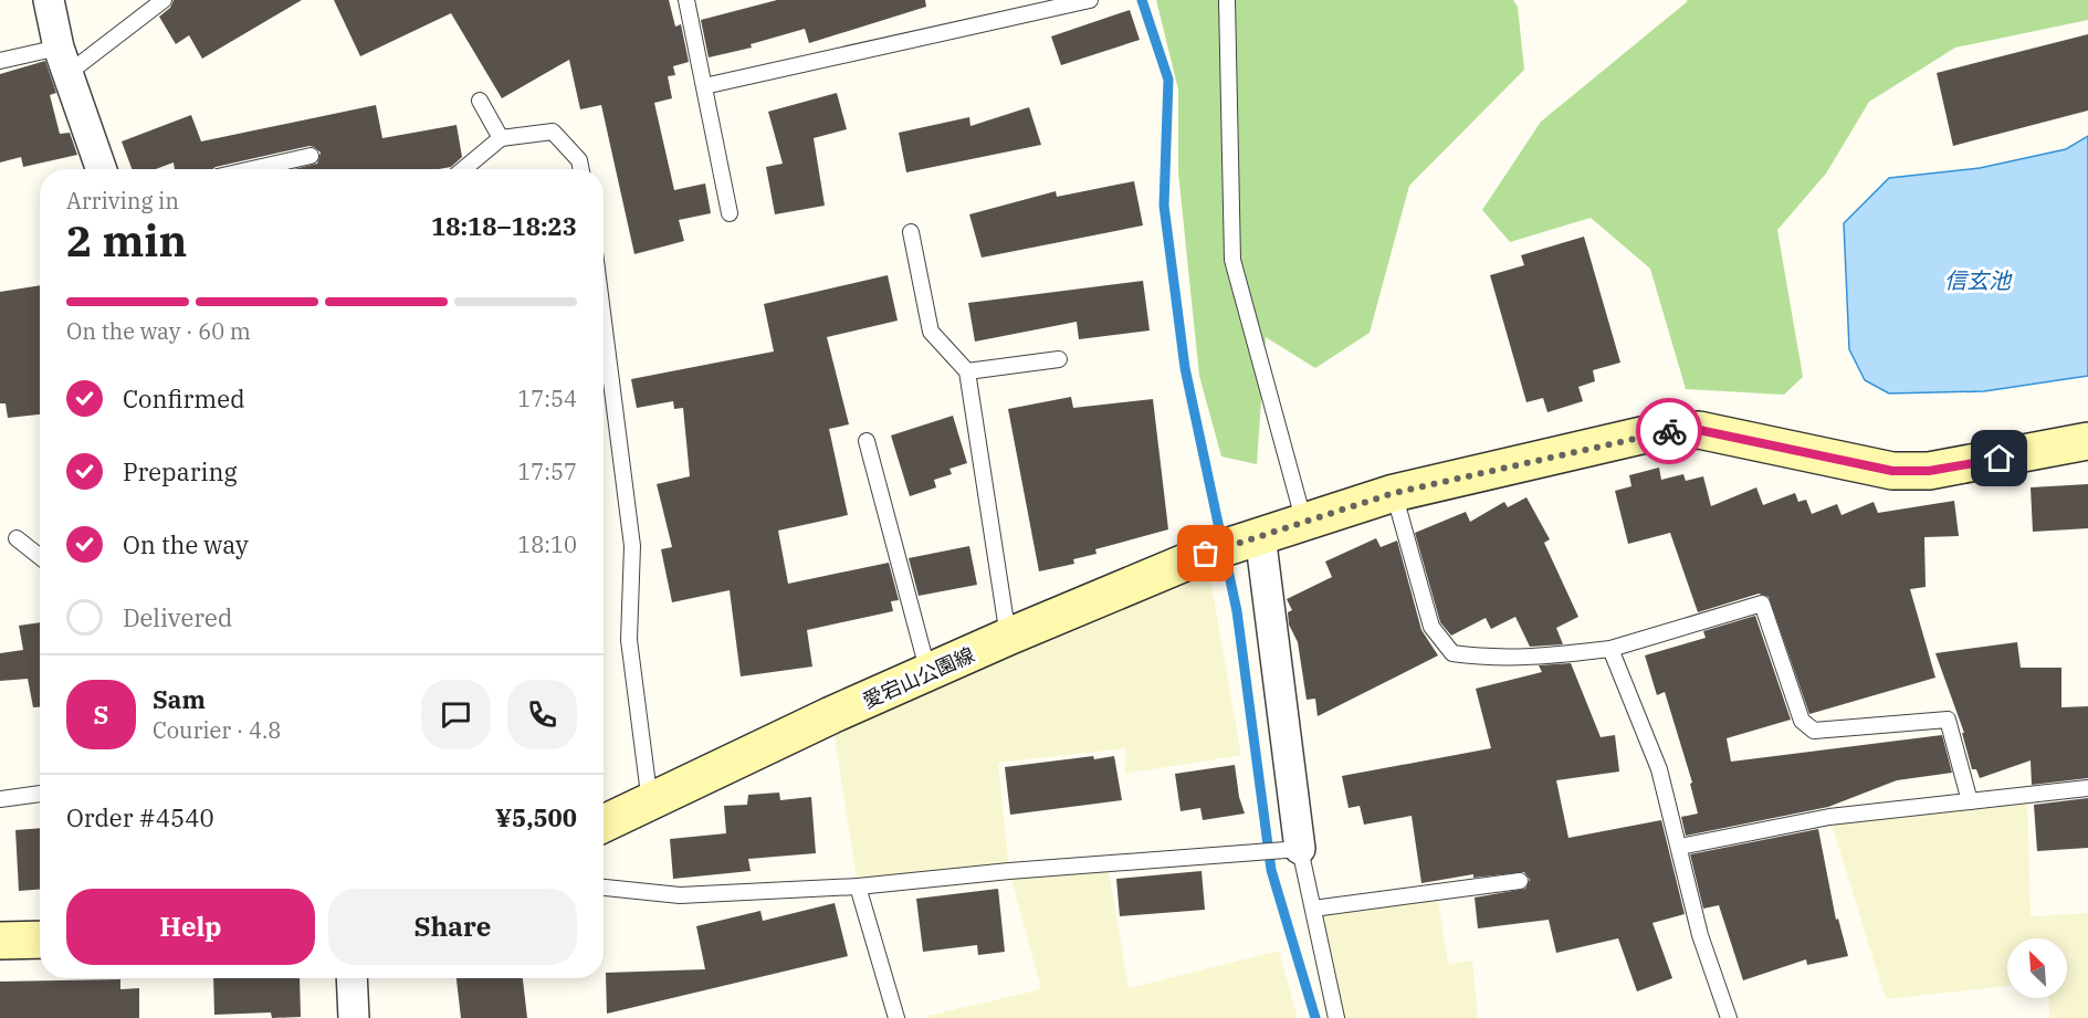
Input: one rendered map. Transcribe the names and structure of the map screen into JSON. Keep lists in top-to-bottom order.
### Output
{
  "streets": {
    "main road": ["愛宕山公園線"]
  },
  "water": ["信玄池"],
  "north": "top left",
  "page": {
    "heading": ["2 min", "Arriving in", "18:18–18:23"],
    "panel": [
      "Sam",
      "Courier · 4.8",
      "Order #4540",
      "¥5,500"
    ],
    "bar": "On the way · 60 m",
    "list": [
      ["Confirmed", "17:54"],
      ["Preparing", "17:57"],
      ["On the way", "18:10"],
      "Delivered"
    ],
    "round": "S",
    "buttons": ["Help", "Share"]
  }
}
